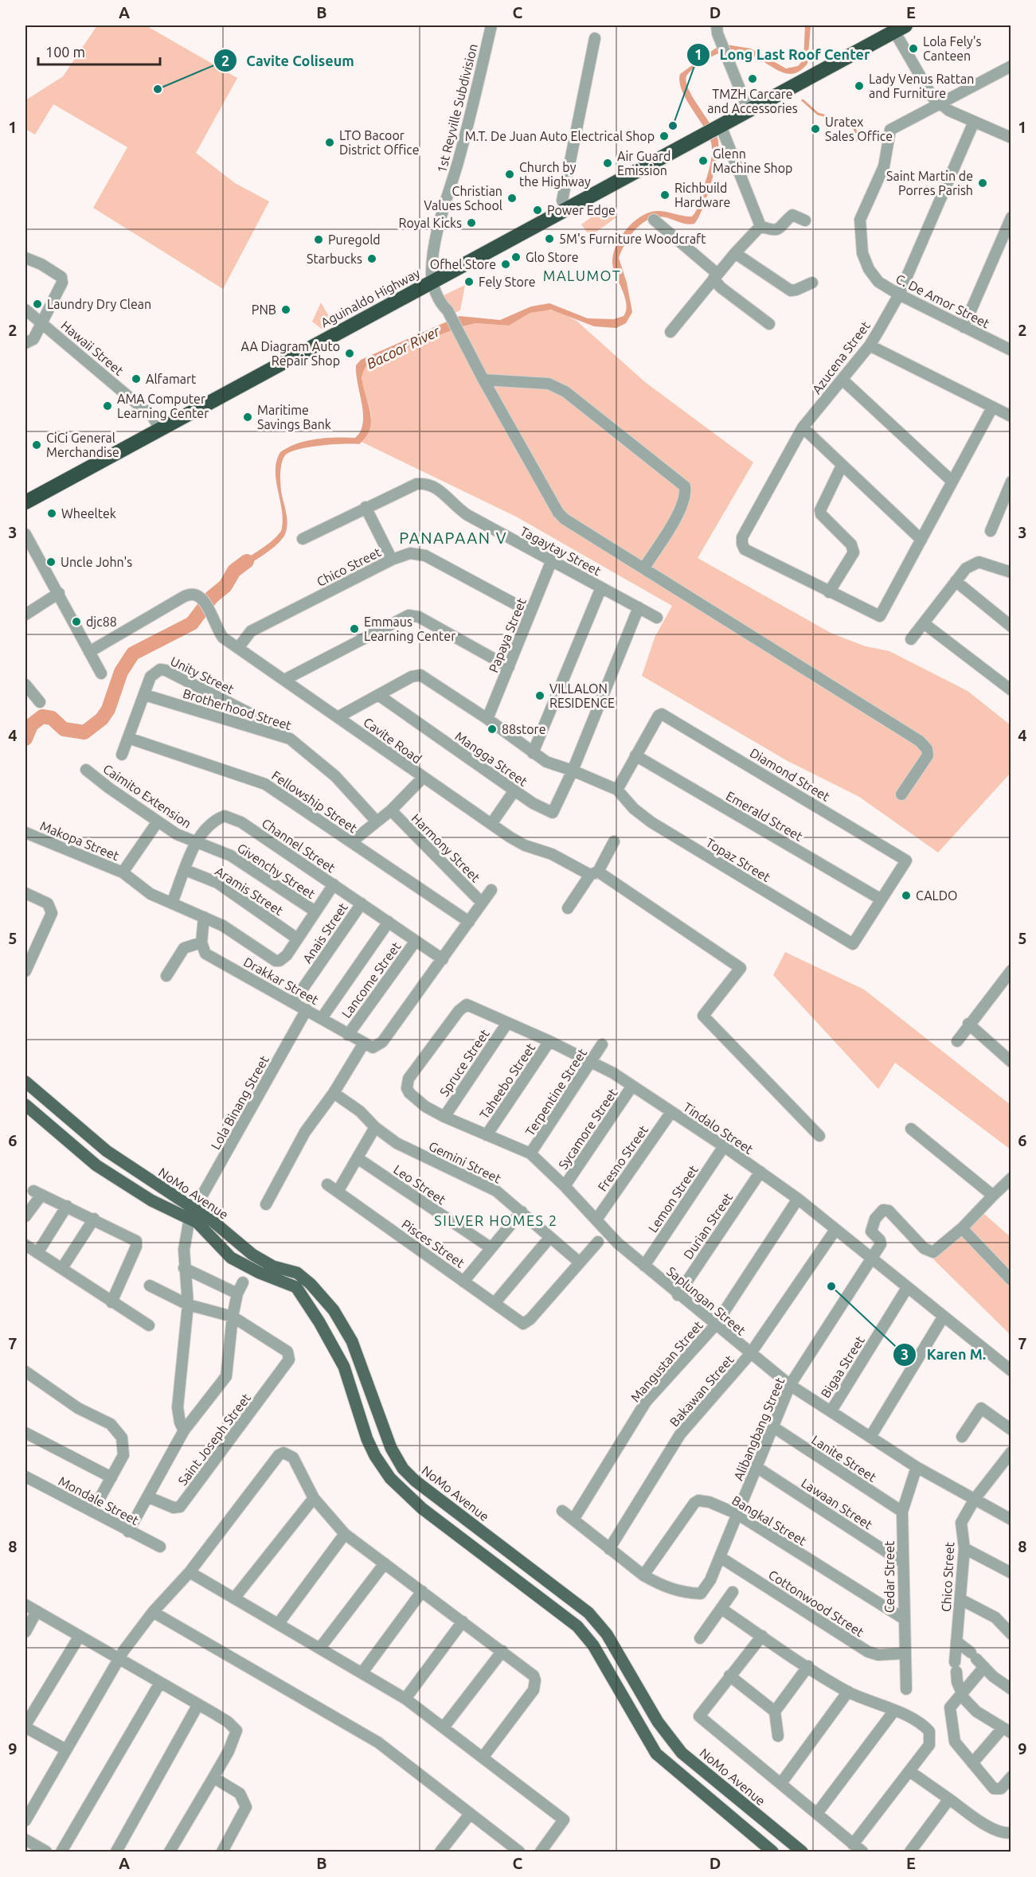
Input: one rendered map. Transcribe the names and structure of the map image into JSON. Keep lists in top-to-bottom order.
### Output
{
  "streets": {
    "highway": ["Aguinaldo Highway"],
    "main road": ["NoMo Avenue"],
    "street": [
      "1st Reyville Subdivision",
      "C. De Amor Street",
      "Hawaii Street",
      "Azucena Street",
      "Tagaytay Street",
      "Chico Street",
      "Papaya Street",
      "Unity Street",
      "Brotherhood Street",
      "Cavite Road",
      "Mangga Street",
      "Diamond Street",
      "Caimito Extension",
      "Fellowship Street",
      "Emerald Street",
      "Makopa Street",
      "Channel Street",
      "Harmony Street",
      "Topaz Street",
      "Givenchy Street",
      "Aramis Street",
      "Anais Street",
      "Lancome Street",
      "Drakkar Street",
      "Spruce Street",
      "Taheebo Street",
      "Terpentine Street",
      "Lola Binang Street",
      "Tindalo Street",
      "Sycamore Street",
      "Fresno Street",
      "Gemini Street",
      "Leo Street",
      "Lemon Street",
      "Durian Street",
      "Pisces Street",
      "Saplungan Street",
      "Mangustan Street",
      "Bigaa Street",
      "Bakawan Street",
      "Alibangbang Street",
      "Saint Joseph Street",
      "Lanite Street",
      "Mondale Street",
      "Lawaan Street",
      "Bangkal Street",
      "Cedar Street",
      "Cottonwood Street"
    ]
  },
  "crossings": [
    ["1st Reyville Subdivision", "Aguinaldo Highway"],
    ["Aguinaldo Highway", "Hawaii Street"],
    ["C. De Amor Street", "Azucena Street"],
    ["Tagaytay Street", "Papaya Street"],
    ["Chico Street", "Papaya Street"],
    ["Chico Street", "Cavite Road"],
    ["Chico Street", "Saplungan Street"],
    ["Unity Street", "Brotherhood Street"],
    ["Unity Street", "Fellowship Street"],
    ["Diamond Street", "Emerald Street"],
    ["Diamond Street", "Topaz Street"],
    ["Caimito Extension", "Channel Street"],
    ["Caimito Extension", "Givenchy Street"],
    ["Emerald Street", "Topaz Street"],
    ["Makopa Street", "Channel Street"],
    ["Makopa Street", "Aramis Street"],
    ["Channel Street", "Givenchy Street"],
    ["Channel Street", "Aramis Street"],
    ["Channel Street", "Anais Street"],
    ["Channel Street", "Lancome Street"],
    ["Channel Street", "Drakkar Street"],
    ["Anais Street", "Drakkar Street"],
    ["Lancome Street", "Drakkar Street"],
    ["Drakkar Street", "Lola Binang Street"],
    ["Spruce Street", "Tindalo Street"],
    ["Spruce Street", "Saplungan Street"],
    ["Taheebo Street", "Tindalo Street"],
    ["Taheebo Street", "Saplungan Street"],
    ["Terpentine Street", "Tindalo Street"],
    ["Terpentine Street", "Saplungan Street"],
    ["Lola Binang Street", "NoMo Avenue"],
    ["Tindalo Street", "Sycamore Street"],
    ["Tindalo Street", "Fresno Street"],
    ["Tindalo Street", "Lemon Street"],
    ["Tindalo Street", "Durian Street"],
    ["Tindalo Street", "Saplungan Street"],
    ["Tindalo Street", "Mangustan Street"],
    ["Tindalo Street", "Bigaa Street"],
    ["Tindalo Street", "Bakawan Street"],
    ["Tindalo Street", "Alibangbang Street"],
    ["Sycamore Street", "Saplungan Street"],
    ["Fresno Street", "Saplungan Street"],
    ["Gemini Street", "Pisces Street"],
    ["Lemon Street", "Saplungan Street"],
    ["Durian Street", "Saplungan Street"],
    ["Saplungan Street", "Mangustan Street"],
    ["Saplungan Street", "Bigaa Street"],
    ["Saplungan Street", "Bakawan Street"],
    ["Saplungan Street", "Alibangbang Street"],
    ["Saplungan Street", "Cedar Street"],
    ["Alibangbang Street", "Lanite Street"],
    ["Alibangbang Street", "Lawaan Street"],
    ["Alibangbang Street", "Bangkal Street"],
    ["Alibangbang Street", "Cottonwood Street"],
    ["Lanite Street", "Cedar Street"],
    ["Lawaan Street", "Cedar Street"],
    ["Bangkal Street", "Cedar Street"],
    ["Cedar Street", "Cottonwood Street"]
  ],
  "districts": ["MALUMOT", "PANAPAAN V", "SILVER HOMES 2"],
  "water": ["Bacoor River"],
  "places": [
    "Lola Fely's Canteen",
    "TMZH Carcare and Accessories",
    "Lady Venus Rattan and Furniture",
    "Cavite Coliseum",
    "Long Last Roof Center",
    "Uratex Sales Office",
    "M.T. De Juan Auto Electrical Shop",
    "LTO Bacoor District Office",
    "Glenn Machine Shop",
    "Air Guard Emission",
    "Church by the Highway",
    "Saint Martin de Porres Parish",
    "Richbuild Hardware",
    "Christian Values School",
    "Power Edge",
    "Royal Kicks",
    "5M's Furniture Woodcraft",
    "Puregold",
    "Glo Store",
    "Starbucks",
    "Ofhel Store",
    "Fely Store",
    "Laundry Dry Clean",
    "PNB",
    "AA Diagram Auto Repair Shop",
    "Alfamart",
    "AMA Computer Learning Center",
    "Maritime Savings Bank",
    "CiCi General Merchandise",
    "Wheeltek",
    "Uncle John's",
    "djc88",
    "Emmaus Learning Center",
    "VILLALON RESIDENCE",
    "88store",
    "CALDO",
    "Karen M."
  ],
  "scale_bar": "100 m",
  "grid": {
    "columns": [
      "A",
      "B",
      "C",
      "D",
      "E"
    ],
    "rows": [
      "1",
      "2",
      "3",
      "4",
      "5",
      "6",
      "7",
      "8",
      "9"
    ]
  }
}
